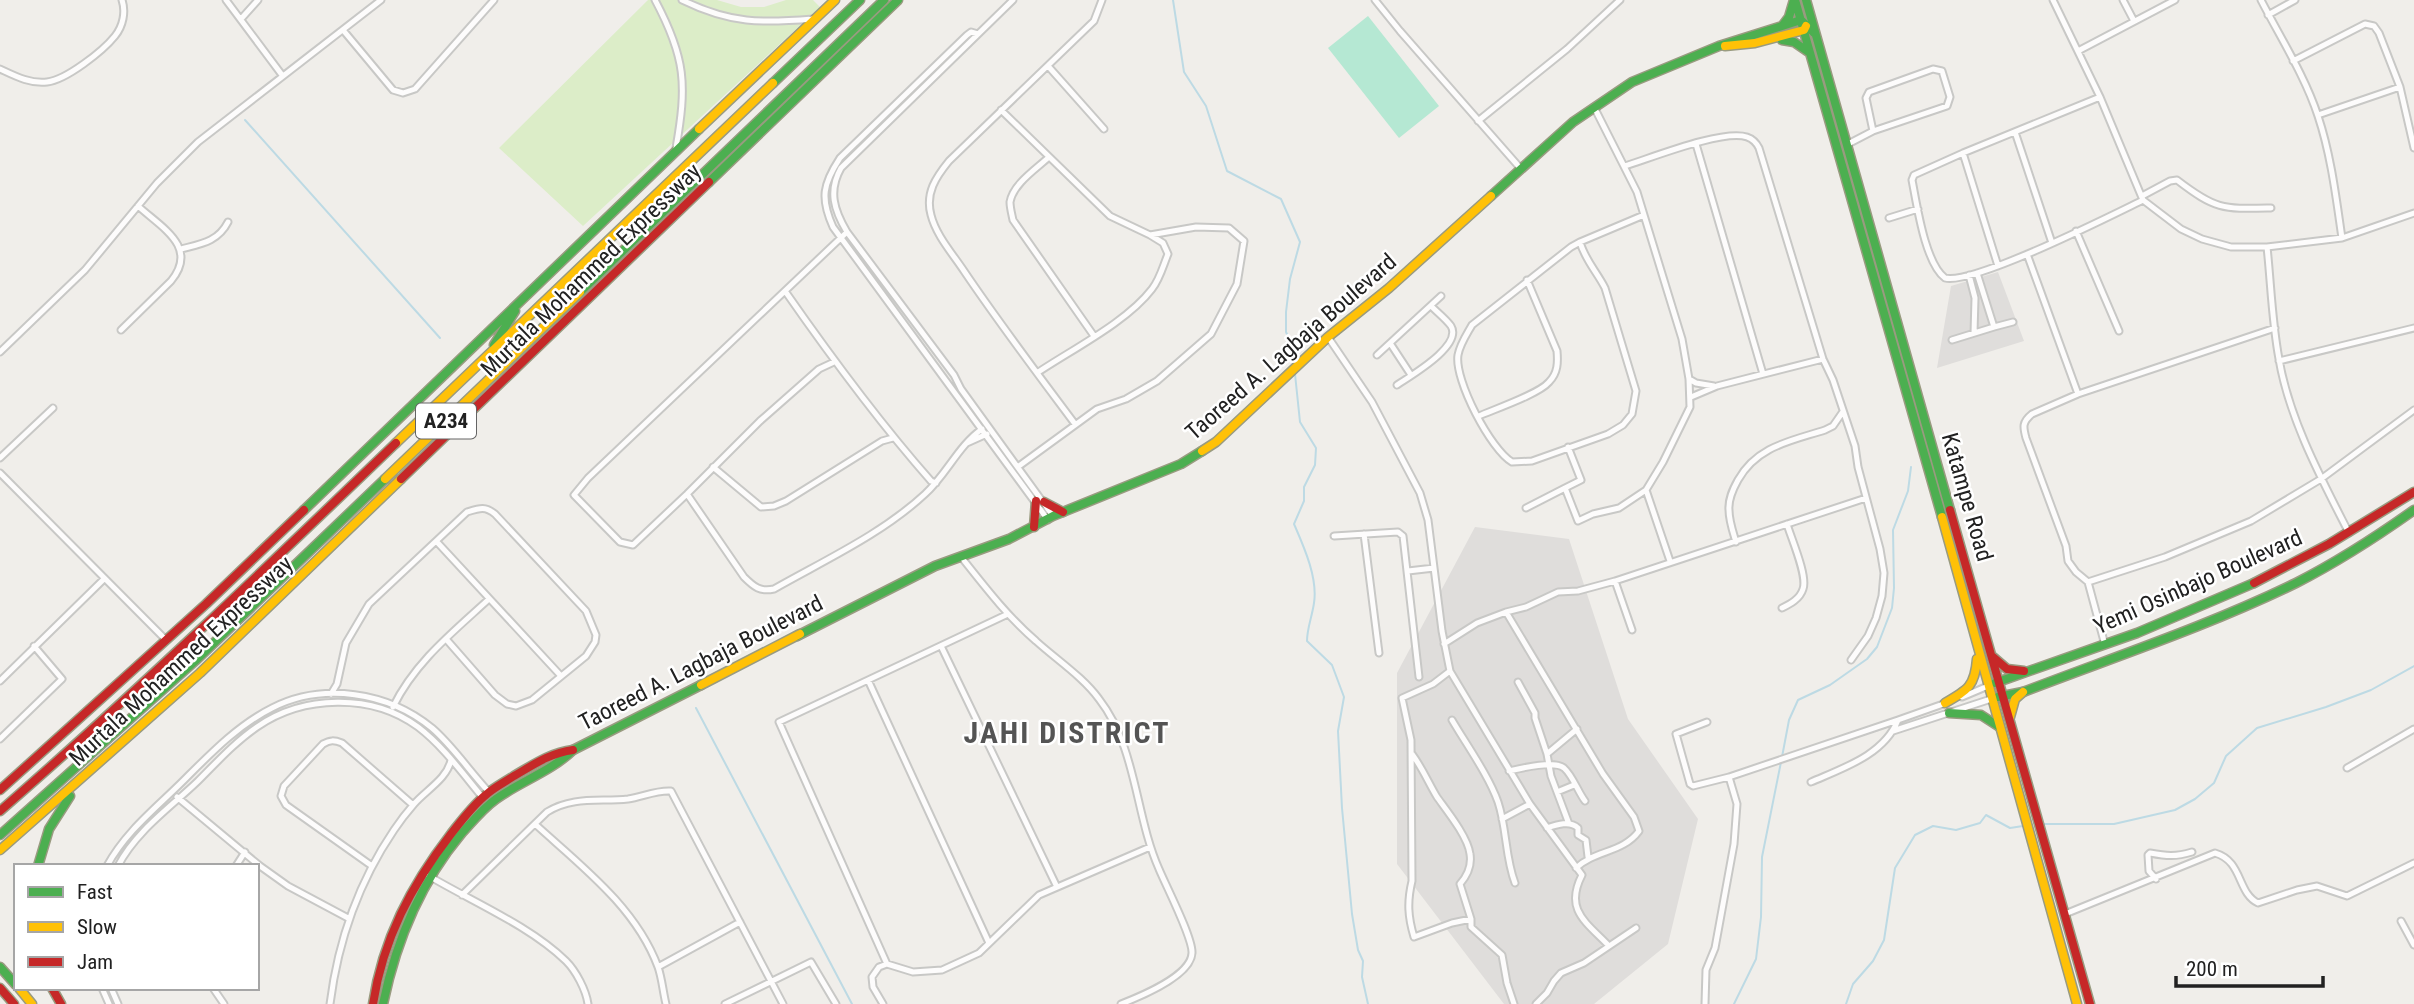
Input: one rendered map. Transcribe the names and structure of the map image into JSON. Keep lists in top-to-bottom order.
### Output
{
  "streets": {
    "main road": [
      "Murtala Mohammed Expressway",
      "Taoreed A. Lagbaja Boulevard",
      "A234",
      "Katampe Road",
      "Yemi Osinbajo Boulevard"
    ]
  },
  "crossings": [
    ["Taoreed A. Lagbaja Boulevard", "Katampe Road"],
    ["Katampe Road", "Yemi Osinbajo Boulevard"]
  ],
  "districts": ["JAHI DISTRICT"],
  "legend": ["Fast", "Slow", "Jam"],
  "scale_bar": "200 m"
}
